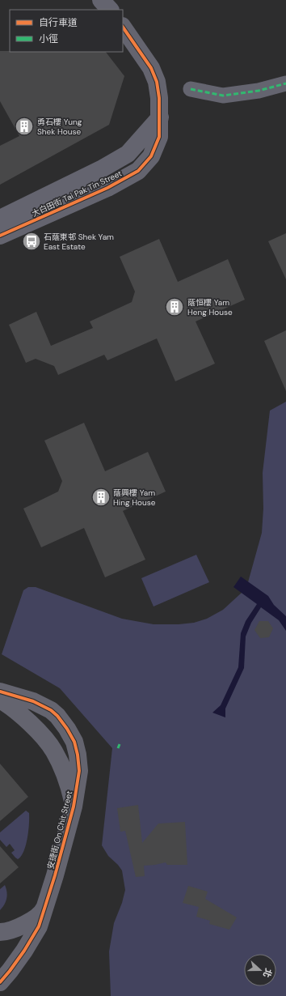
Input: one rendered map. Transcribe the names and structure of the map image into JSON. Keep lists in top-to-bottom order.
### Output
{
  "streets": {
    "street": ["大白田街 Tai Pak Tin Street", "安捷街 On Chit Street"]
  },
  "places": {
    "building": ["勇石樓 Yung Shek House", "蔭恒樓 Yam Heng House", "蔭興樓 Yam Hing House"],
    "bus stop": ["石蔭東邨 Shek Yam East Estate"]
  },
  "legend": ["自行車道", "小徑"],
  "north": "right"
}
